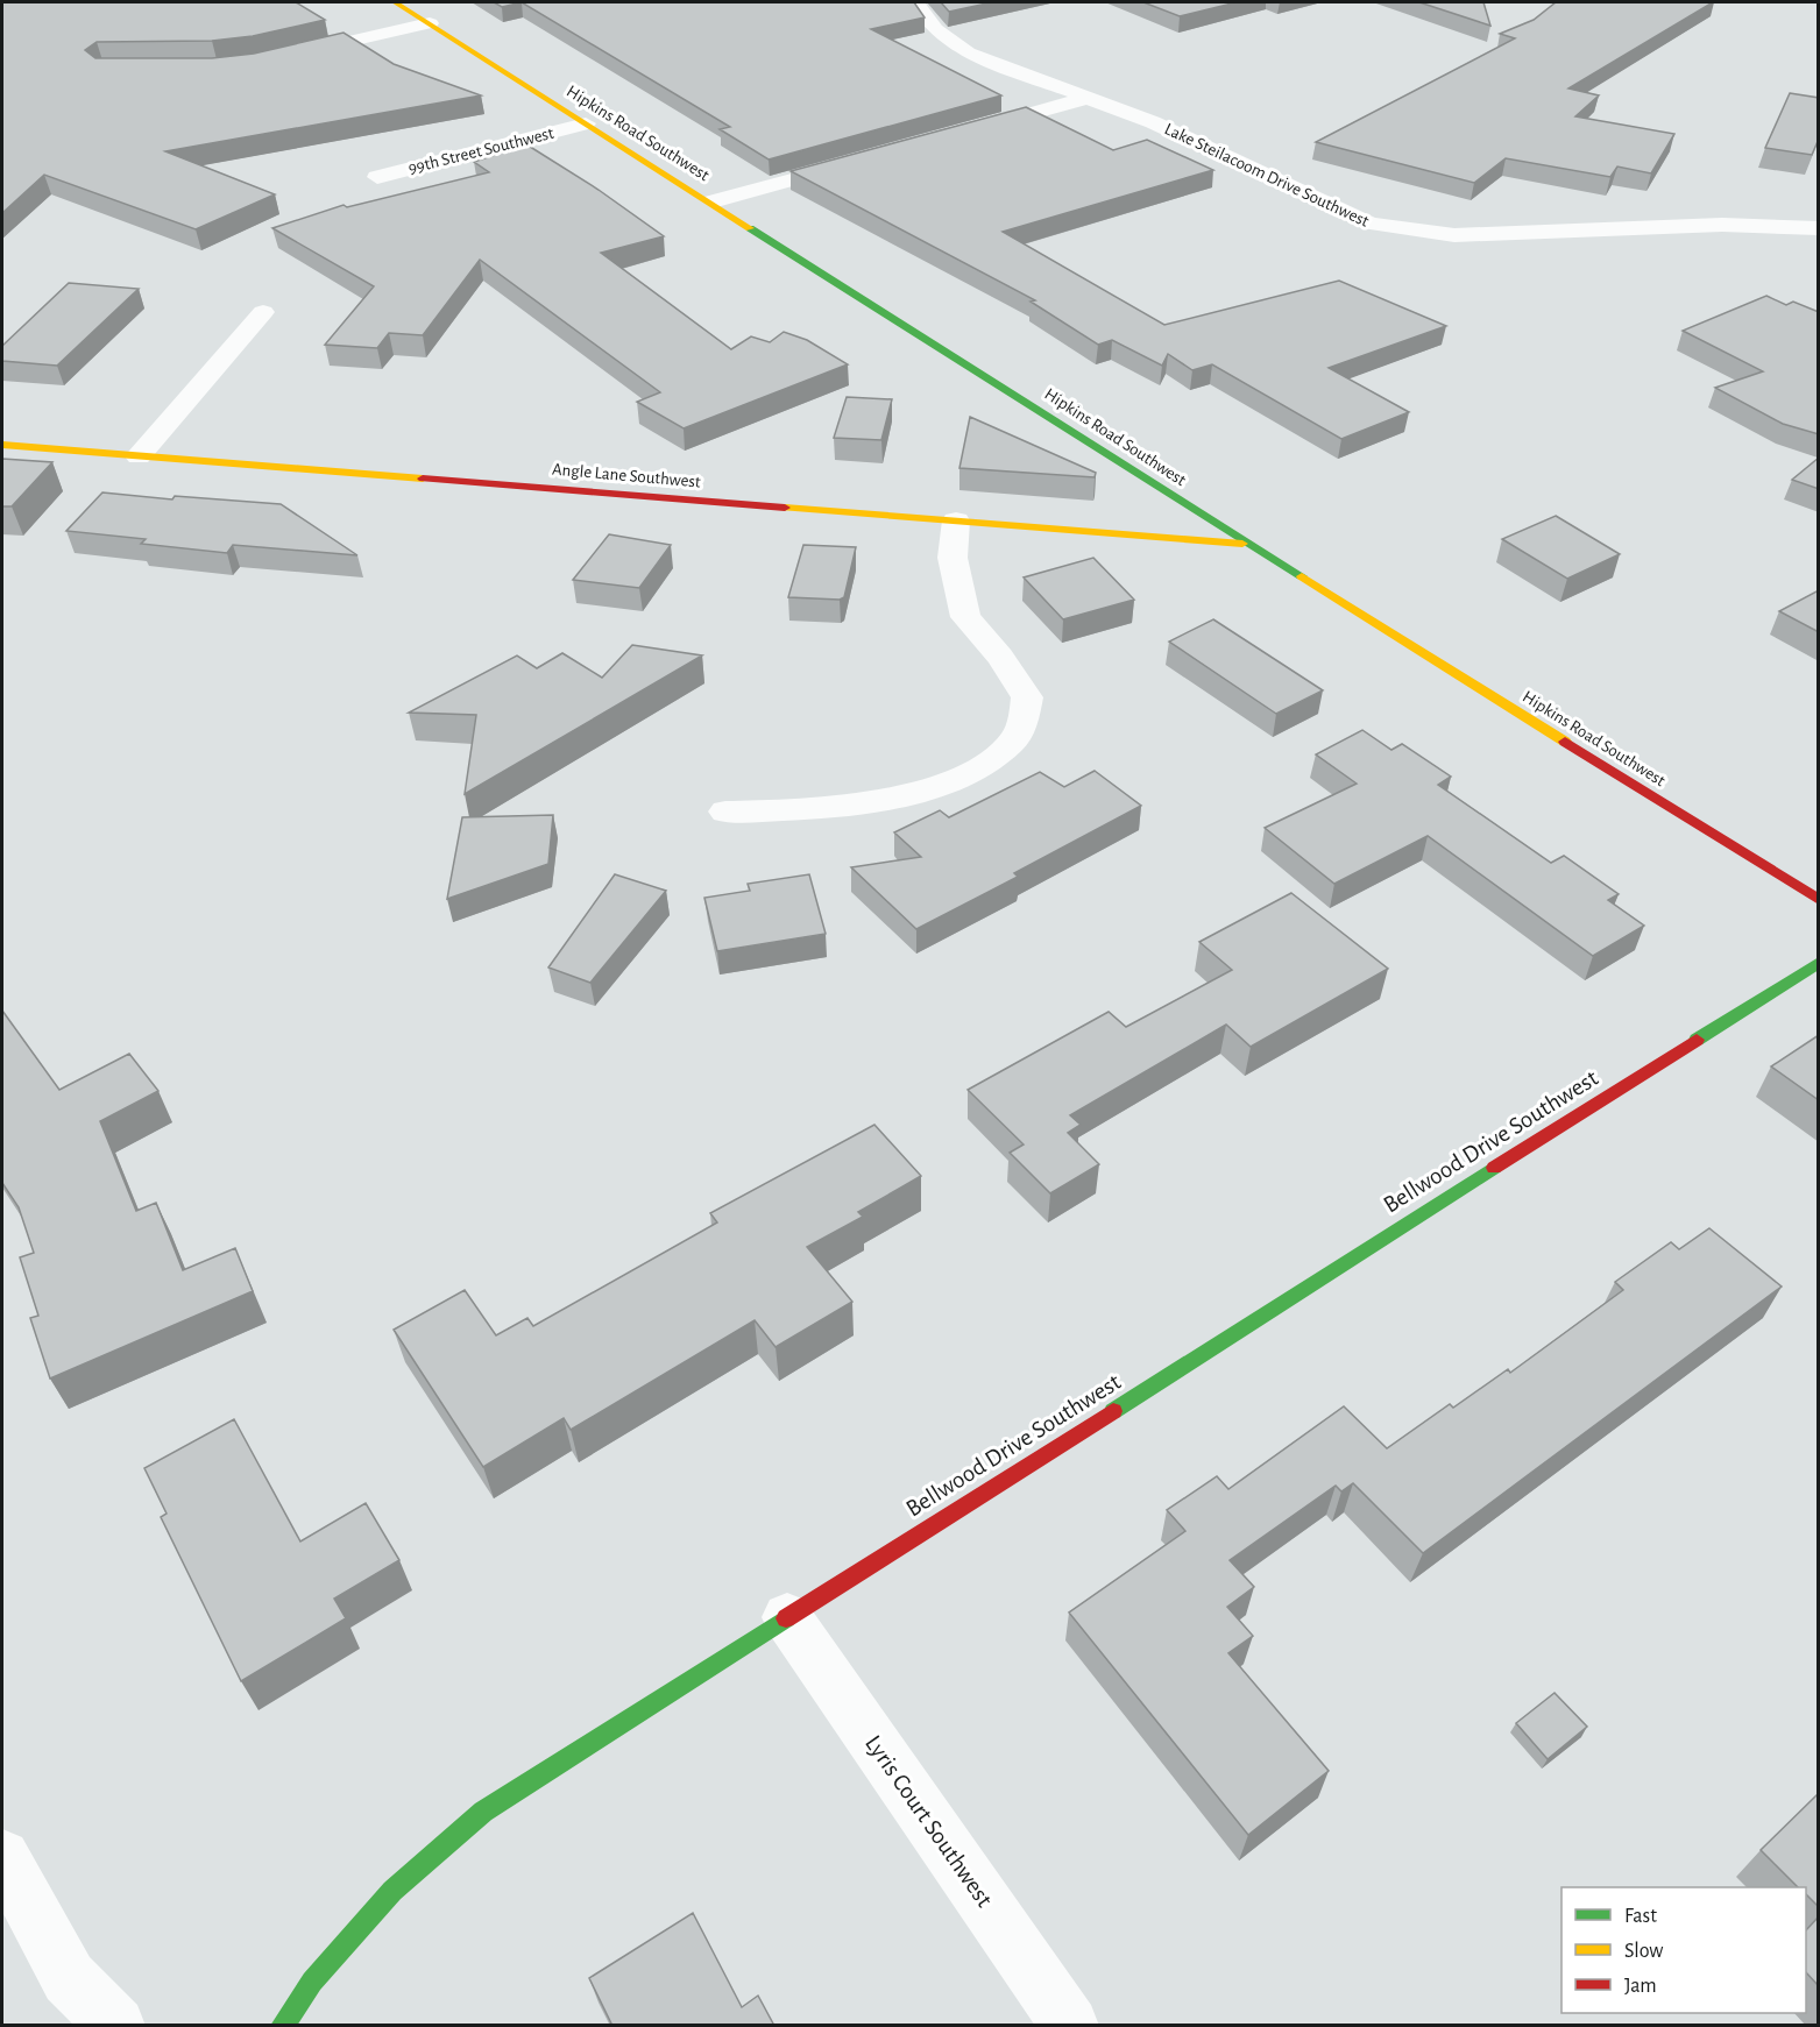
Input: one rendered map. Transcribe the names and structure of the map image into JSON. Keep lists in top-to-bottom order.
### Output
{
  "streets": {
    "street": [
      "Hipkins Road Southwest",
      "99th Street Southwest",
      "Lake Steilacoom Drive Southwest",
      "Angle Lane Southwest",
      "Bellwood Drive Southwest",
      "Lyris Court Southwest"
    ]
  },
  "crossings": [
    ["Hipkins Road Southwest", "99th Street Southwest"],
    ["Hipkins Road Southwest", "Angle Lane Southwest"],
    ["Bellwood Drive Southwest", "Lyris Court Southwest"]
  ],
  "legend": ["Fast", "Slow", "Jam"]
}
